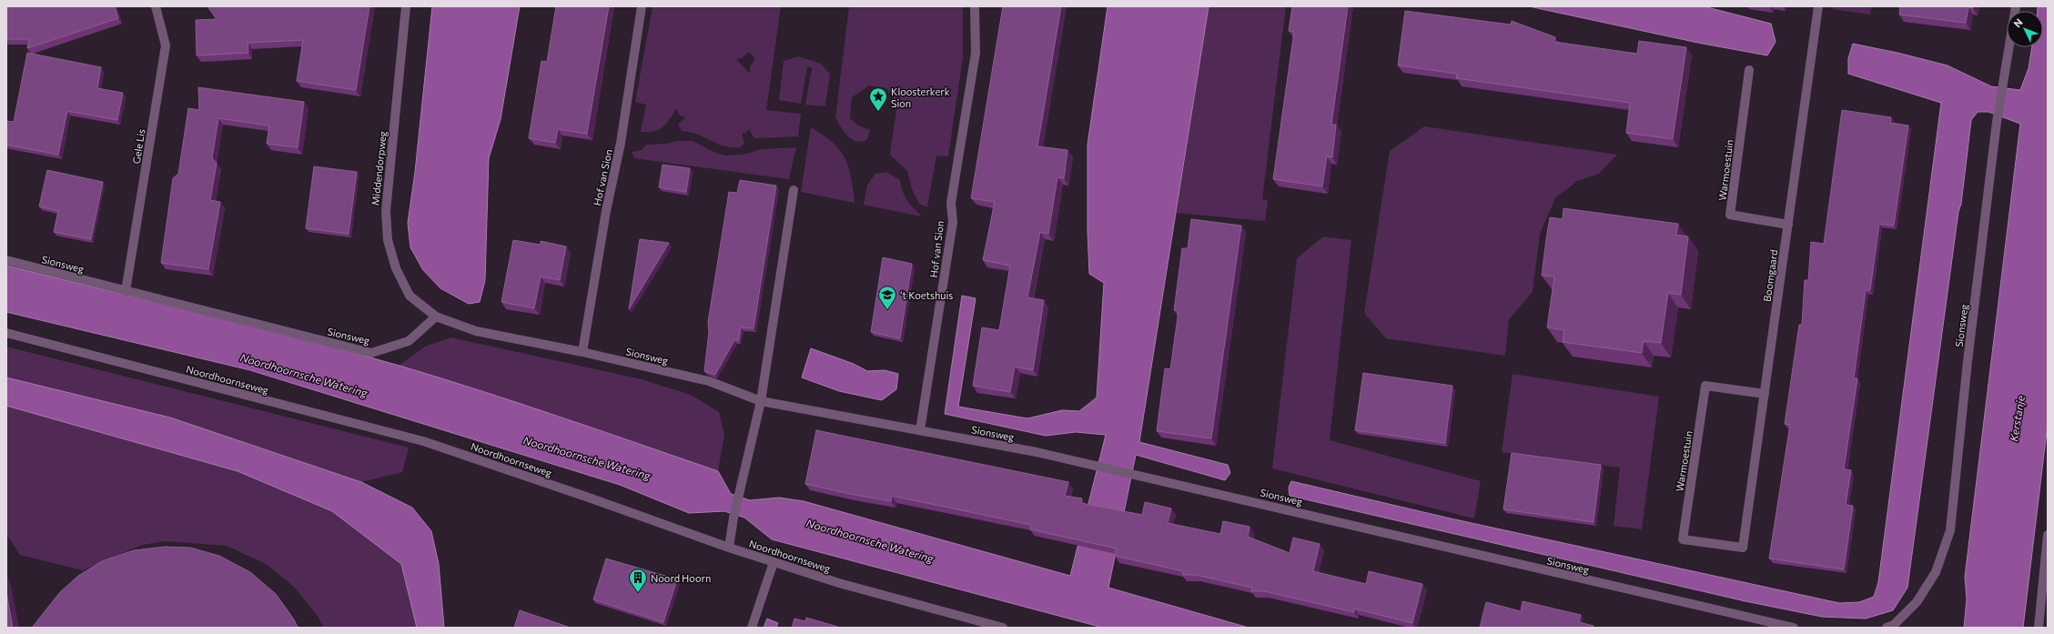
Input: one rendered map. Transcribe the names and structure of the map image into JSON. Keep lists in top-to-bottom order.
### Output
{
  "streets": {
    "street": [
      "Gele Lis",
      "Middendorpweg",
      "Warmoestuin",
      "Hof van Sion",
      "Sionsweg",
      "Boomgaard",
      "Noordhoornseweg"
    ]
  },
  "crossings": [
    ["Gele Lis", "Sionsweg"],
    ["Middendorpweg", "Sionsweg"],
    ["Warmoestuin", "Boomgaard"],
    ["Hof van Sion", "Sionsweg"]
  ],
  "water": ["Noordhoornsche Watering", "Kerstanje"],
  "places": {
    "place": ["Kloosterkerk Sion"],
    "school or university": ["‘t Koetshuis"],
    "building": ["Noord Hoorn"]
  },
  "north": "top left"
}
